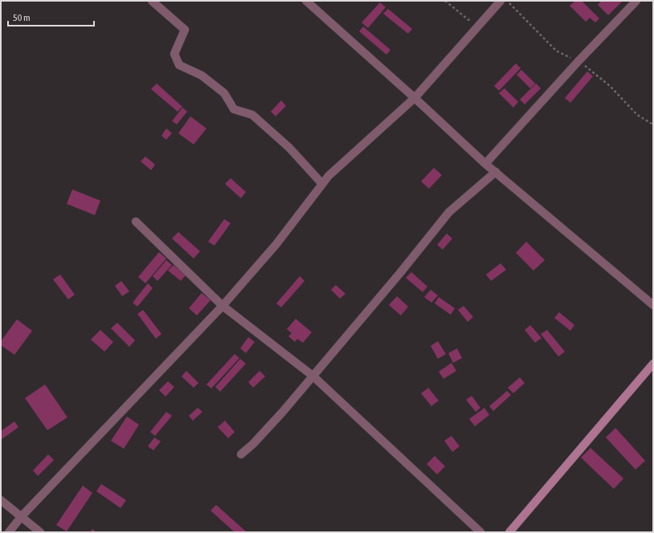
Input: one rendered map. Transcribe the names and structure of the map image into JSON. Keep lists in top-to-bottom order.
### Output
{
  "scale_bar": "50 m"
}
